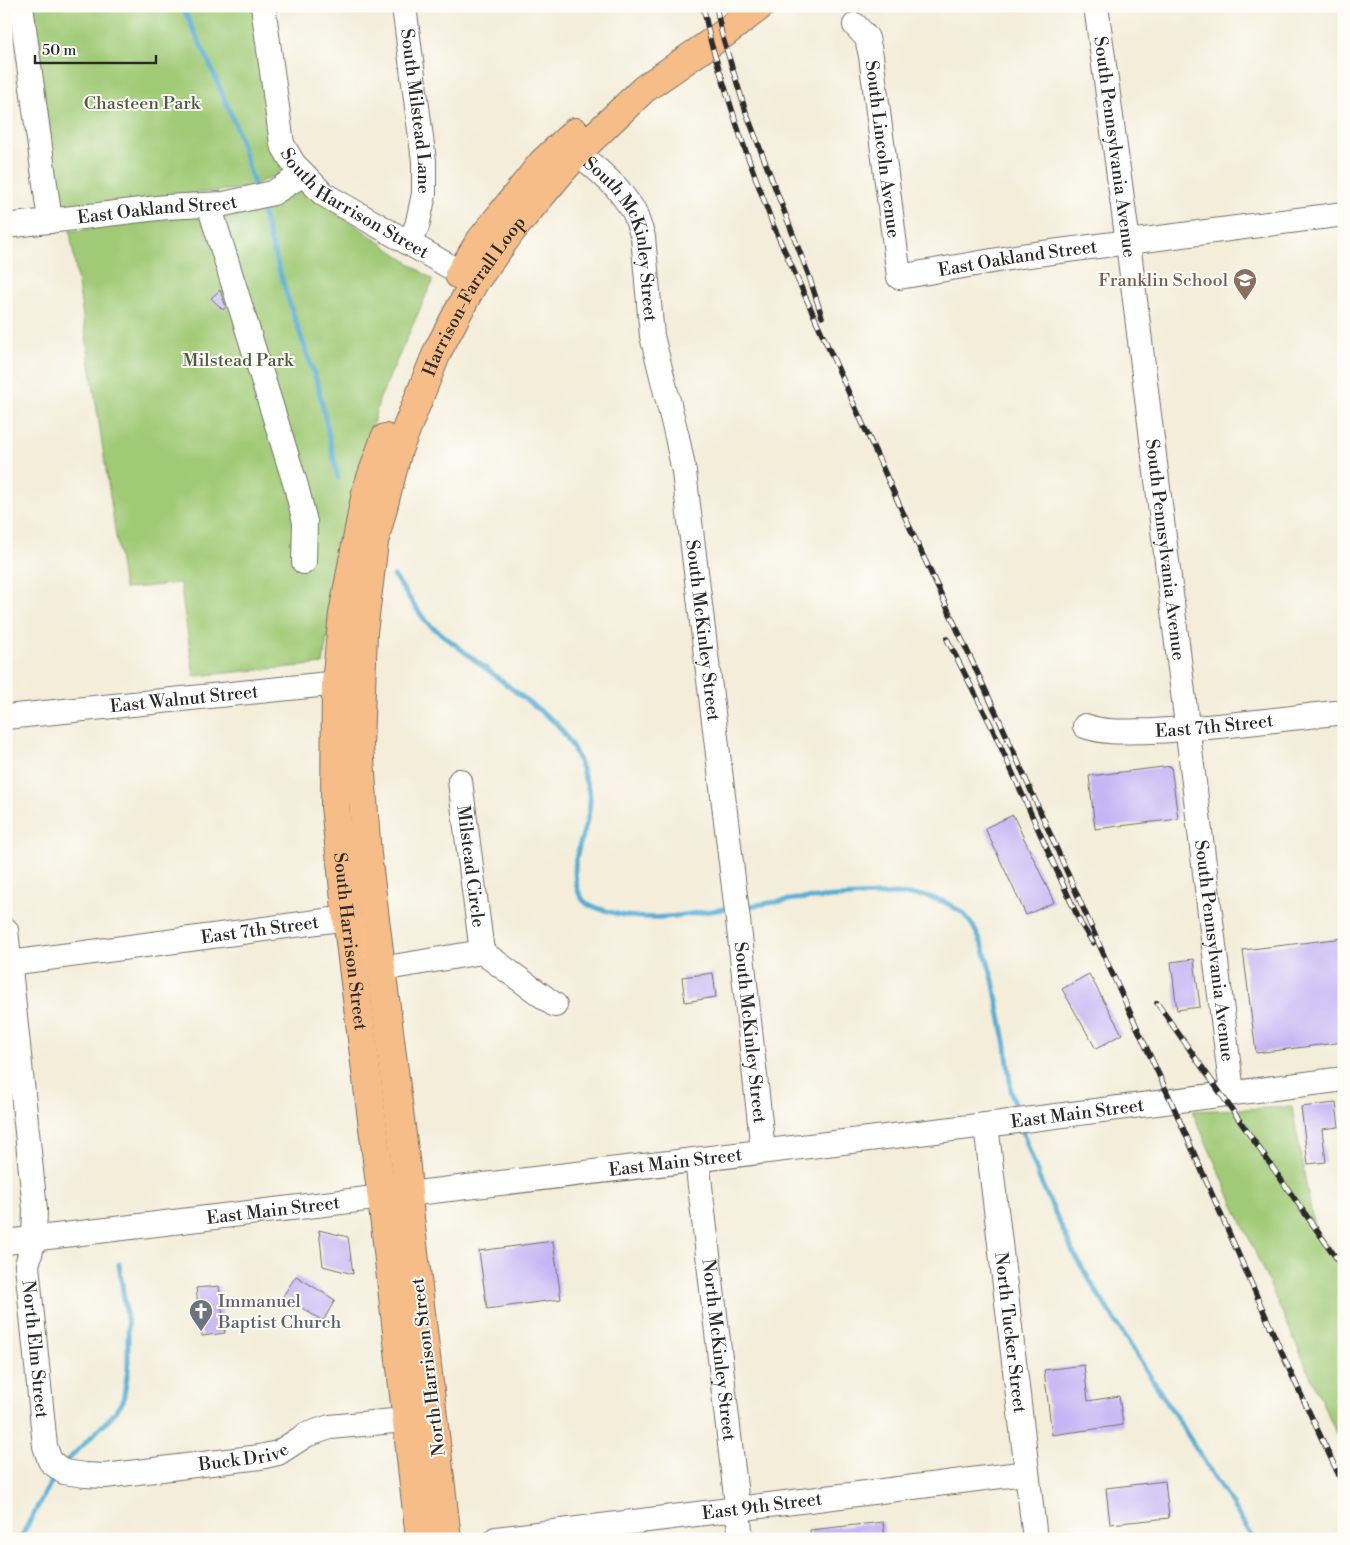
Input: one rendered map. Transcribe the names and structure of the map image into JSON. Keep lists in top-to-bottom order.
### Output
{
  "streets": {
    "main road": ["South Harrison Street", "Harrison-Farrall Loop", "North Harrison Street"],
    "street": [
      "South Milstead Lane",
      "South Pennsylvania Avenue",
      "South Lincoln Avenue",
      "East Oakland Street",
      "South McKinley Street",
      "East Walnut Street",
      "East 7th Street",
      "Milstead Circle",
      "East Main Street",
      "North Tucker Street",
      "North McKinley Street",
      "North Elm Street",
      "Buck Drive",
      "East 9th Street"
    ]
  },
  "crossings": [
    ["South Milstead Lane", "South Harrison Street"],
    ["South Pennsylvania Avenue", "East Oakland Street"],
    ["South Pennsylvania Avenue", "East 7th Street"],
    ["South Pennsylvania Avenue", "East Main Street"],
    ["South Lincoln Avenue", "East Oakland Street"],
    ["South Harrison Street", "East Oakland Street"],
    ["South Harrison Street", "Harrison-Farrall Loop"],
    ["South Harrison Street", "East Walnut Street"],
    ["South Harrison Street", "East 7th Street"],
    ["South Harrison Street", "East Main Street"],
    ["South Harrison Street", "North Harrison Street"],
    ["South McKinley Street", "Harrison-Farrall Loop"],
    ["South McKinley Street", "East Main Street"],
    ["Harrison-Farrall Loop", "East Walnut Street"],
    ["East 7th Street", "North Elm Street"],
    ["East Main Street", "North Tucker Street"],
    ["East Main Street", "North McKinley Street"],
    ["East Main Street", "North Elm Street"],
    ["East Main Street", "North Harrison Street"],
    ["North Tucker Street", "East 9th Street"],
    ["North McKinley Street", "East 9th Street"],
    ["North Elm Street", "Buck Drive"],
    ["North Harrison Street", "Buck Drive"]
  ],
  "parks": ["Chasteen Park", "Milstead Park"],
  "places": {
    "school or university": ["Franklin School"],
    "church": ["Immanuel Baptist Church"]
  },
  "scale_bar": "50 m"
}
